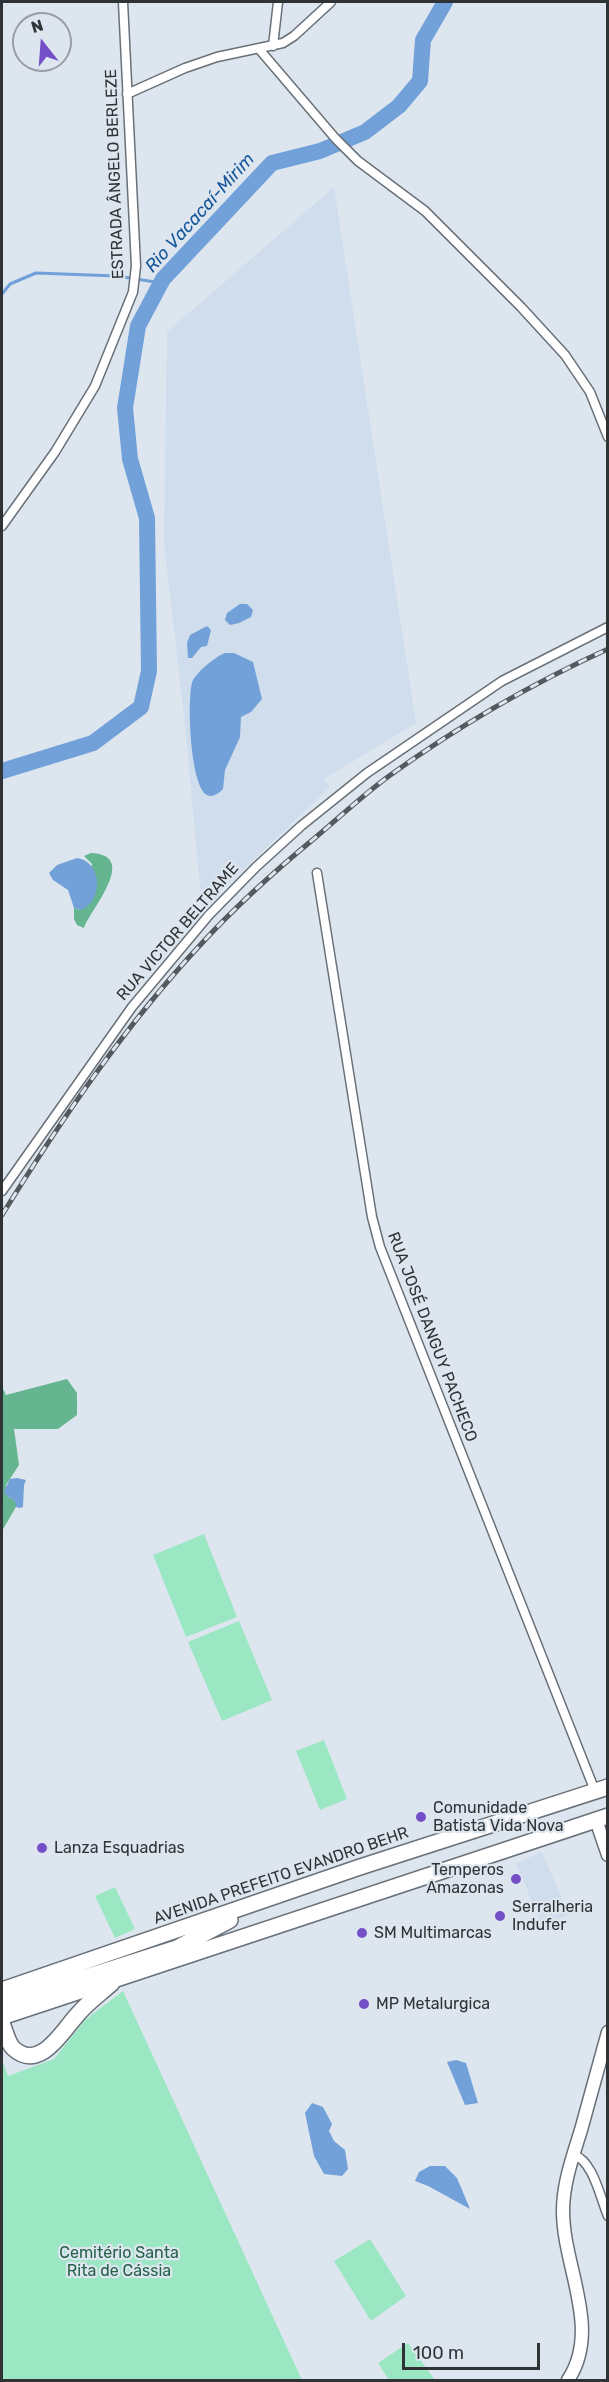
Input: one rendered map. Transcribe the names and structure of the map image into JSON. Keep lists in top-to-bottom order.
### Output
{
  "streets": {
    "highway": ["AVENIDA PREFEITO EVANDRO BEHR"],
    "street": ["ESTRADA ÂNGELO BERLEZE", "RUA VICTOR BELTRAME", "RUA JOSÉ DANGUY PACHECO"]
  },
  "crossings": [
    ["RUA JOSÉ DANGUY PACHECO", "AVENIDA PREFEITO EVANDRO BEHR"]
  ],
  "water": ["Rio Vacacaí-Mirim"],
  "parks": ["Cemitério Santa Rita de Cássia"],
  "places": [
    "Comunidade Batista Vida Nova",
    "Lanza Esquadrias",
    "Temperos Amazonas",
    "Serralheria Indufer",
    "SM Multimarcas",
    "MP Metalurgica"
  ],
  "scale_bar": "100 m",
  "north": "top"
}
